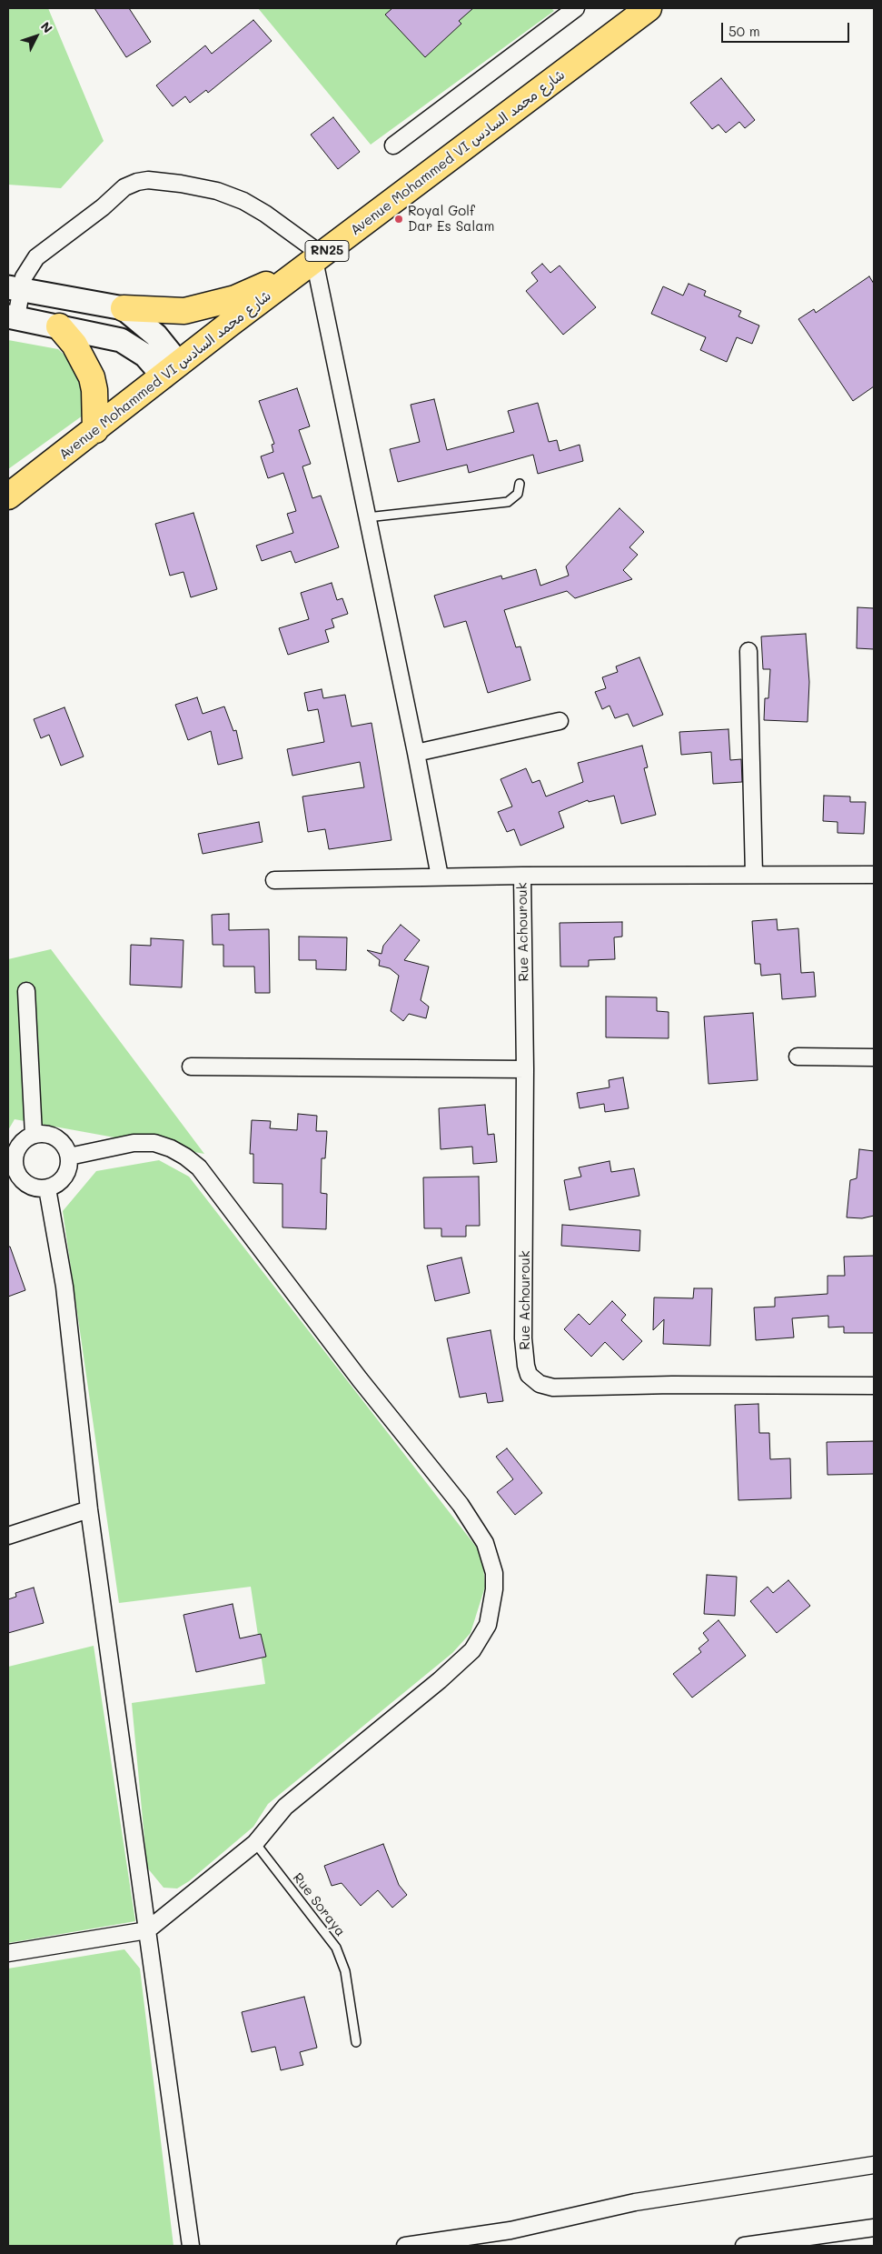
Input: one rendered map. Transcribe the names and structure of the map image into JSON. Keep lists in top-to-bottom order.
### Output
{
  "streets": {
    "main road": ["Avenue Mohammed VI شارع محمد السادس", "RN25"],
    "street": ["Rue Achourouk"],
    "lane": ["Rue Soraya"]
  },
  "places": ["Royal Golf Dar Es Salam"],
  "scale_bar": "50 m",
  "north": "top right"
}
